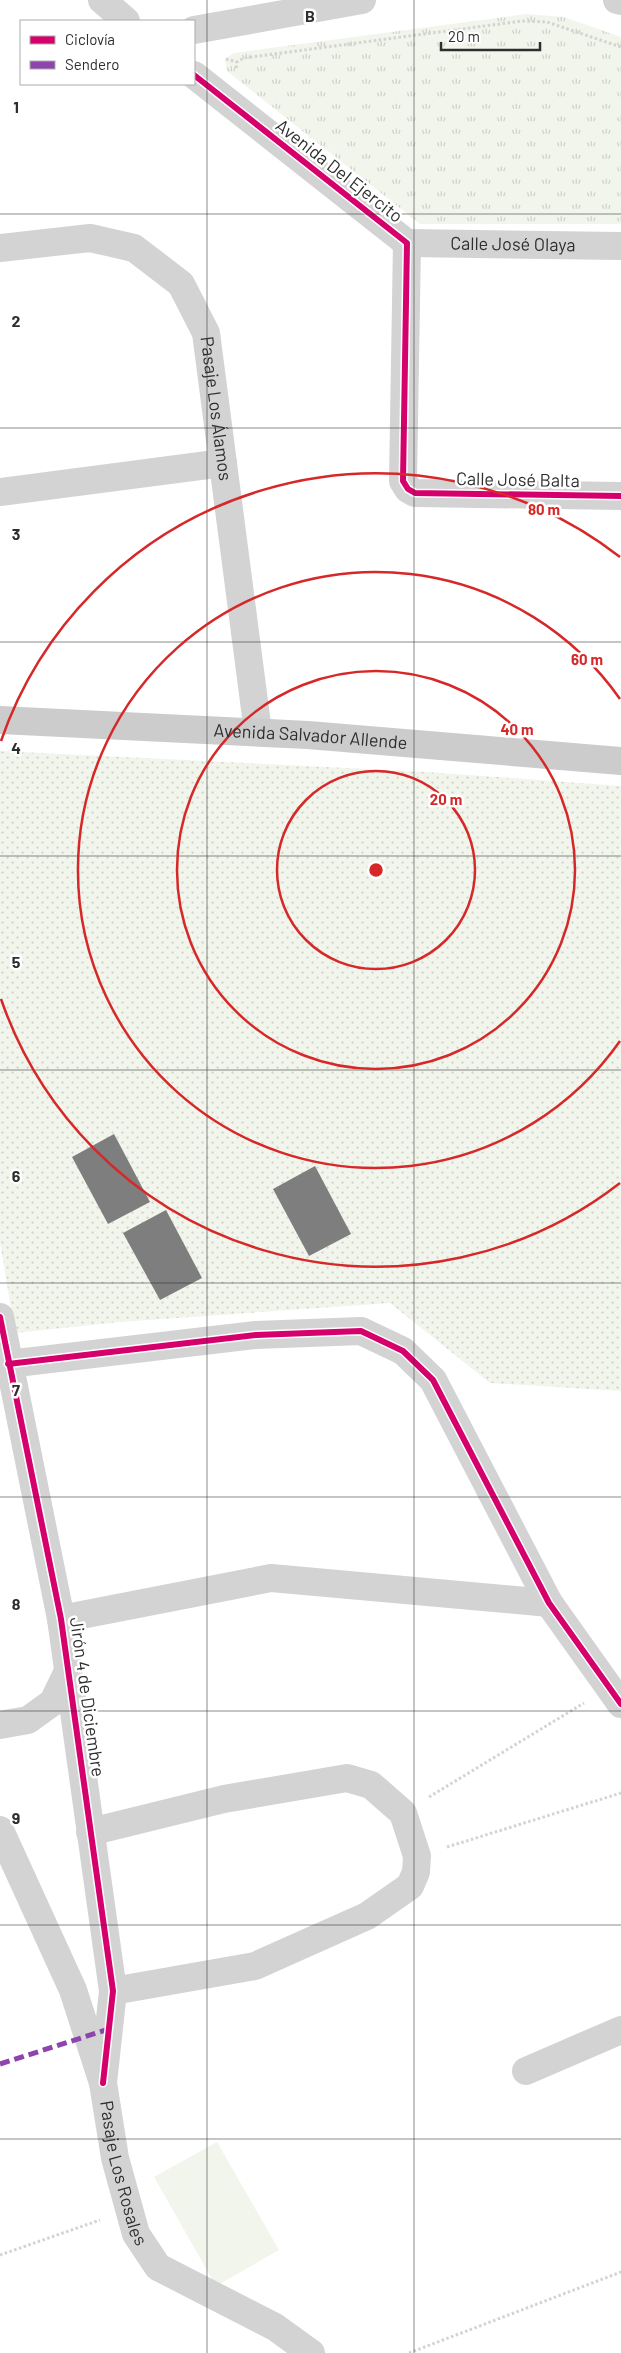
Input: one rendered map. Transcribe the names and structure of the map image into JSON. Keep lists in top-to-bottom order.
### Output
{
  "streets": {
    "street": [
      "Avenida Del Ejercito",
      "Calle José Olaya",
      "Pasaje Los Álamos",
      "Calle José Balta",
      "Avenida Salvador Allende",
      "Jirón 4 de Diciembre",
      "Pasaje Los Rosales"
    ]
  },
  "crossings": [
    ["Avenida Del Ejercito", "Calle José Olaya"],
    ["Avenida Del Ejercito", "Calle José Balta"],
    ["Pasaje Los Álamos", "Avenida Salvador Allende"],
    ["Jirón 4 de Diciembre", "Pasaje Los Rosales"]
  ],
  "legend": ["Ciclovía", "Sendero"],
  "scale_bar": "20 m",
  "grid": {
    "columns": ["B"],
    "rows": [
      "1",
      "2",
      "3",
      "4",
      "5",
      "6",
      "7",
      "8",
      "9"
    ]
  },
  "rings": [
    "80 m",
    "60 m",
    "40 m",
    "20 m"
  ]
}
